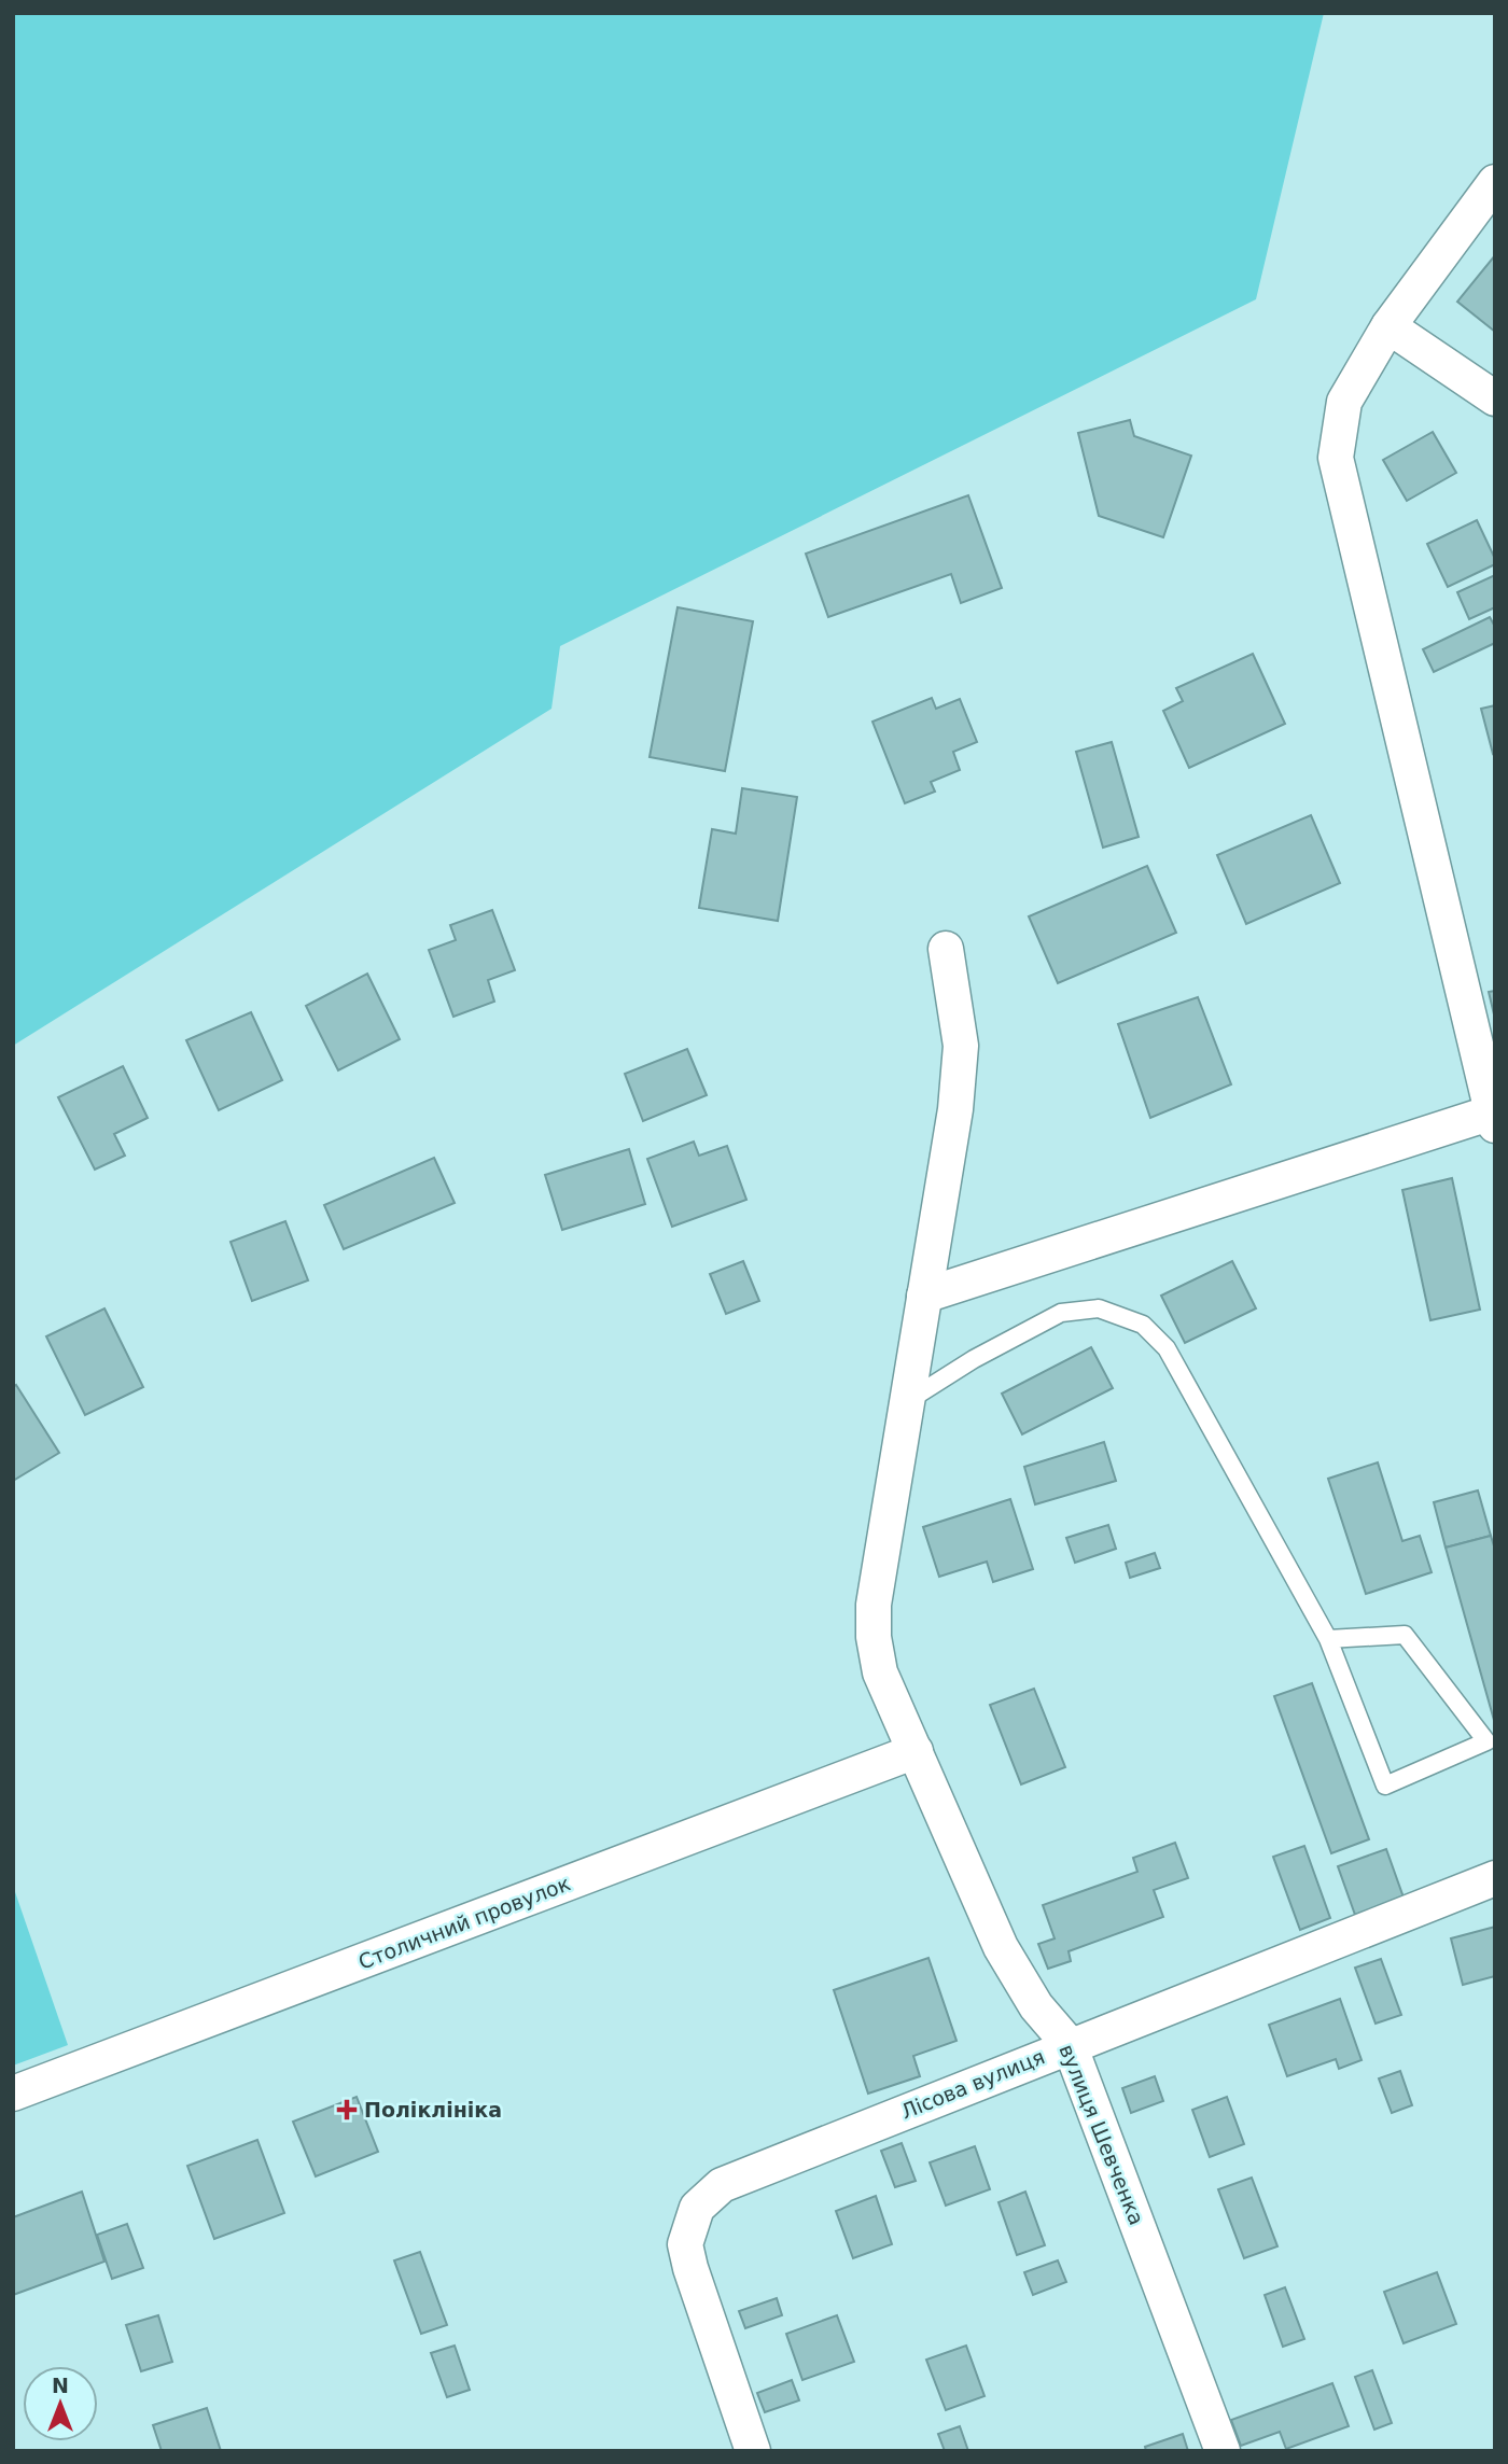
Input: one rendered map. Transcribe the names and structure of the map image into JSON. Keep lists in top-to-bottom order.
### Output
{
  "streets": {
    "street": ["Столичний провулок", "Лісова вулиця", "вулиця Шевченка"]
  },
  "crossings": [
    ["Столичний провулок", "вулиця Шевченка"],
    ["Лісова вулиця", "вулиця Шевченка"]
  ],
  "places": {
    "health": ["Поліклініка"]
  },
  "north": "top"
}
